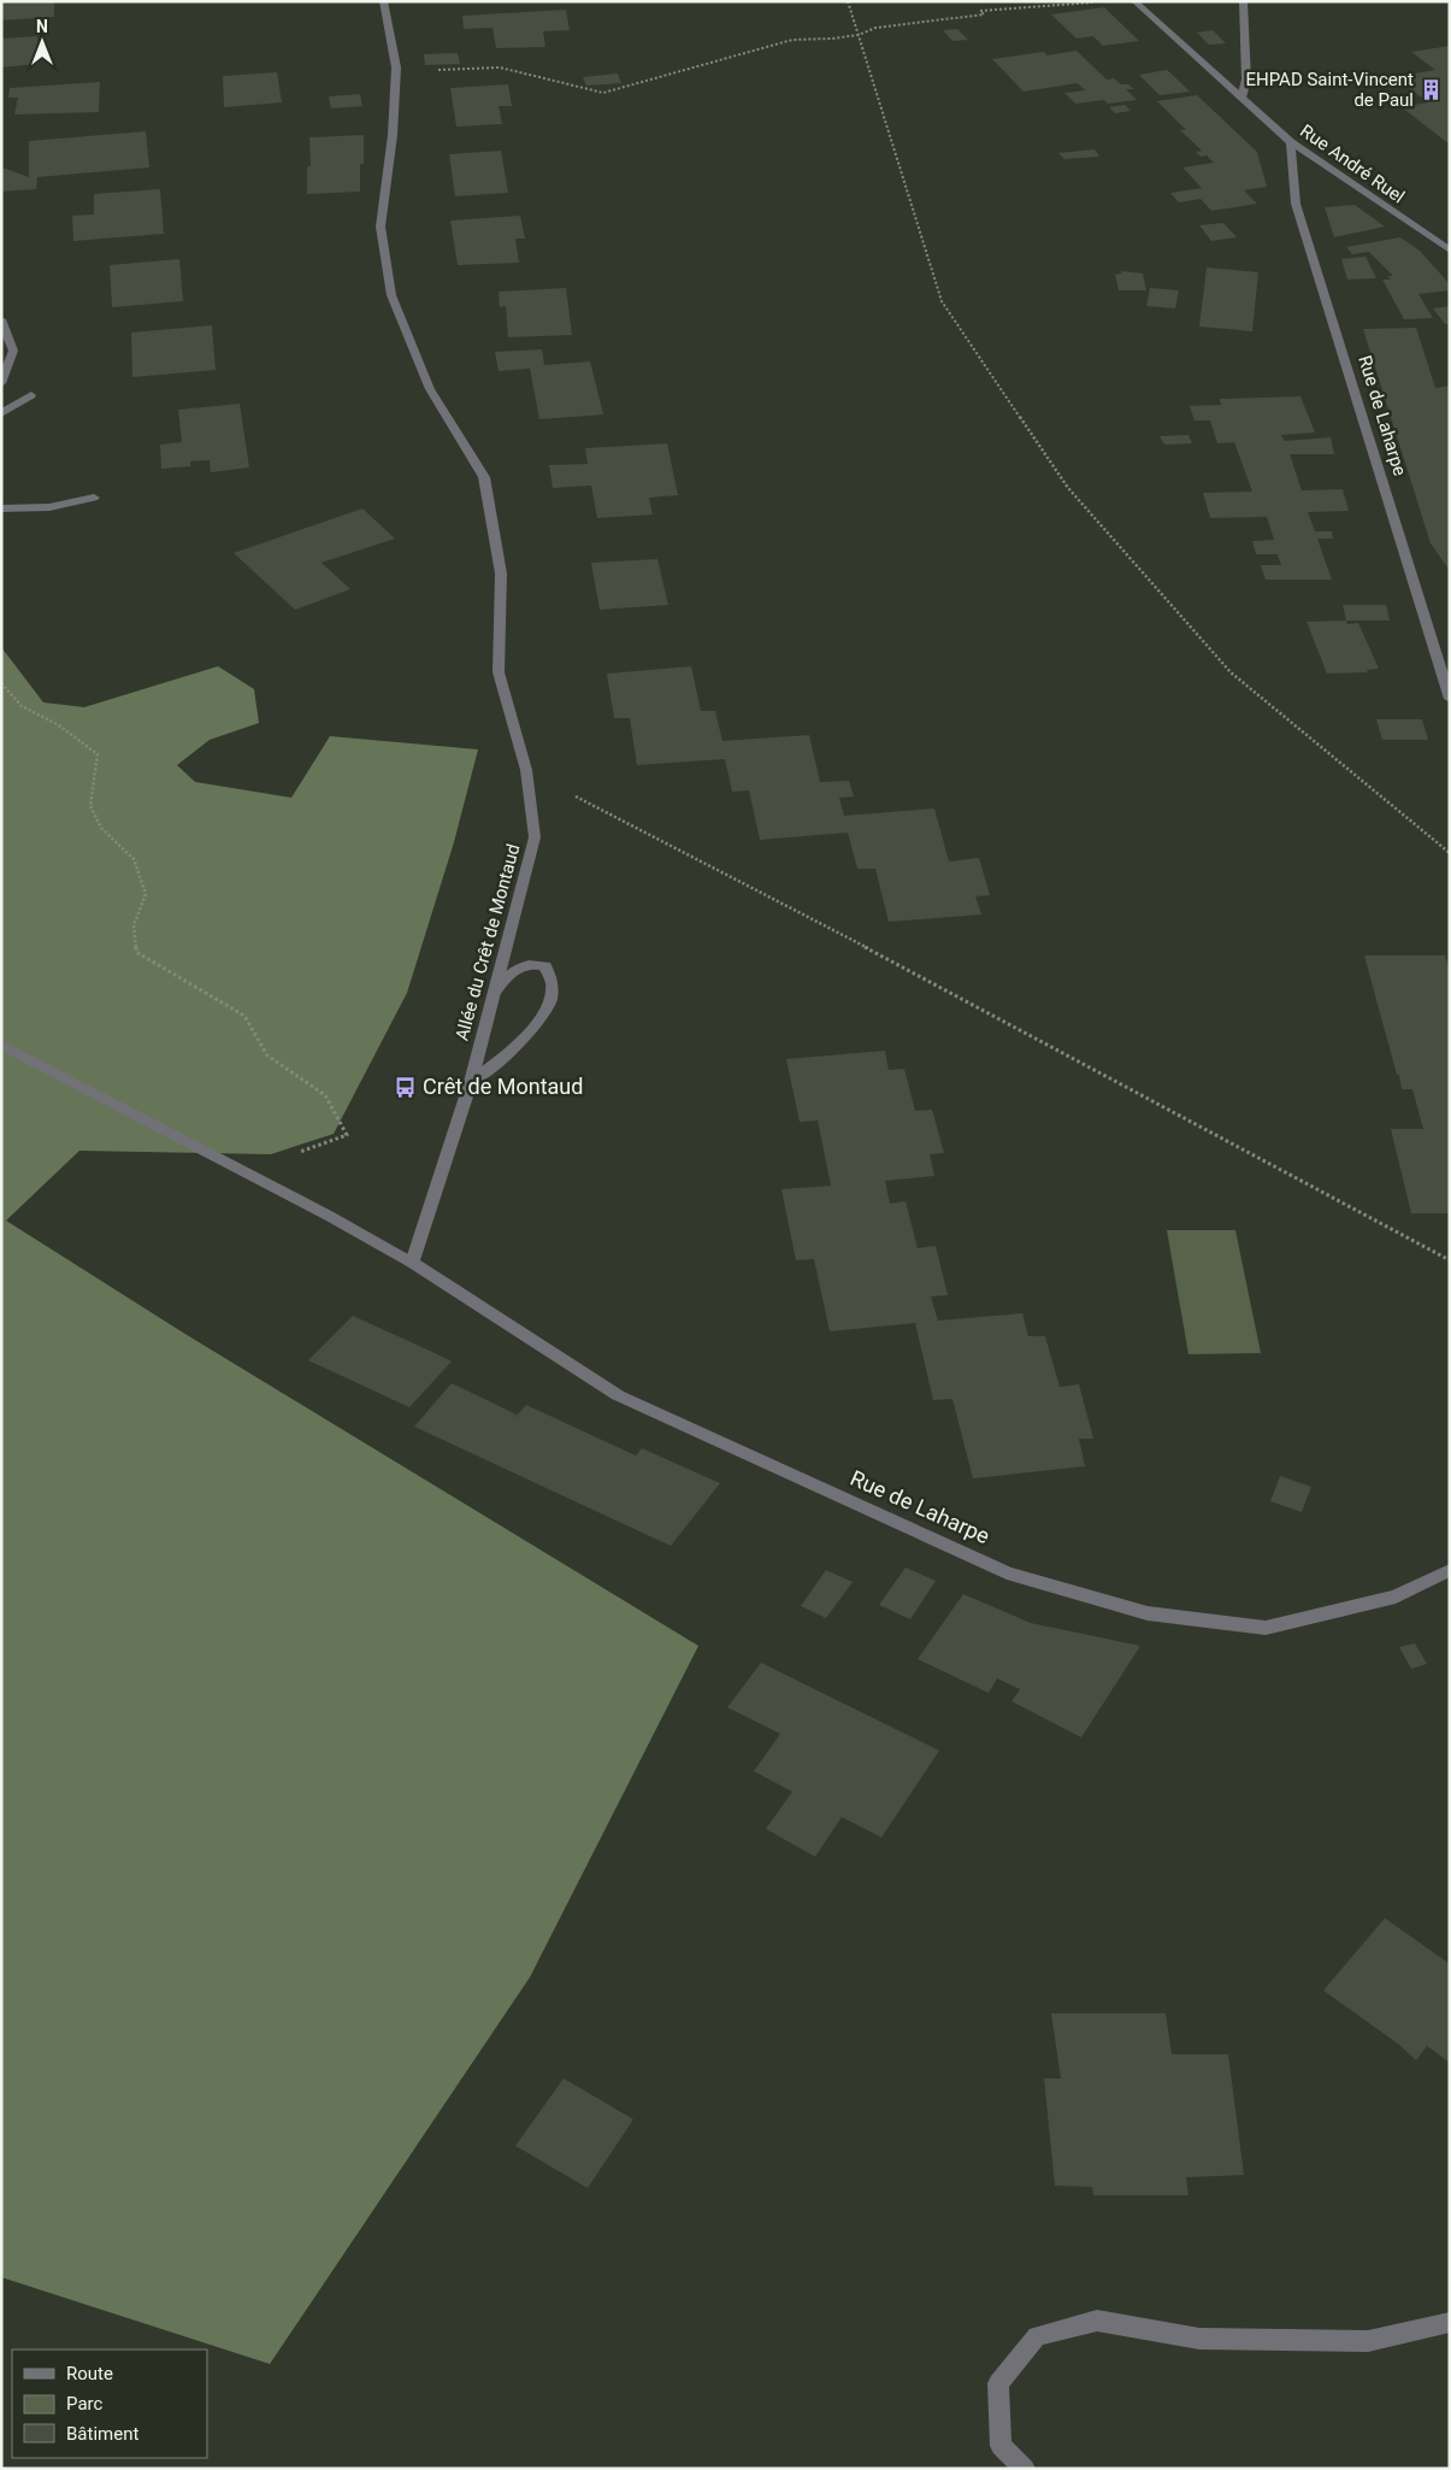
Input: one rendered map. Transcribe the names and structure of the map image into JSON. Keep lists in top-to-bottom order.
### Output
{
  "streets": {
    "street": ["Rue André Ruel", "Rue de Laharpe", "Allée du Crêt de Montaud"]
  },
  "crossings": [
    ["Rue André Ruel", "Rue de Laharpe"],
    ["Rue de Laharpe", "Allée du Crêt de Montaud"]
  ],
  "places": {
    "building": ["EHPAD Saint-Vincent de Paul"],
    "bus stop": ["Crêt de Montaud"]
  },
  "legend": ["Route", "Parc", "Bâtiment"],
  "north": "top"
}
